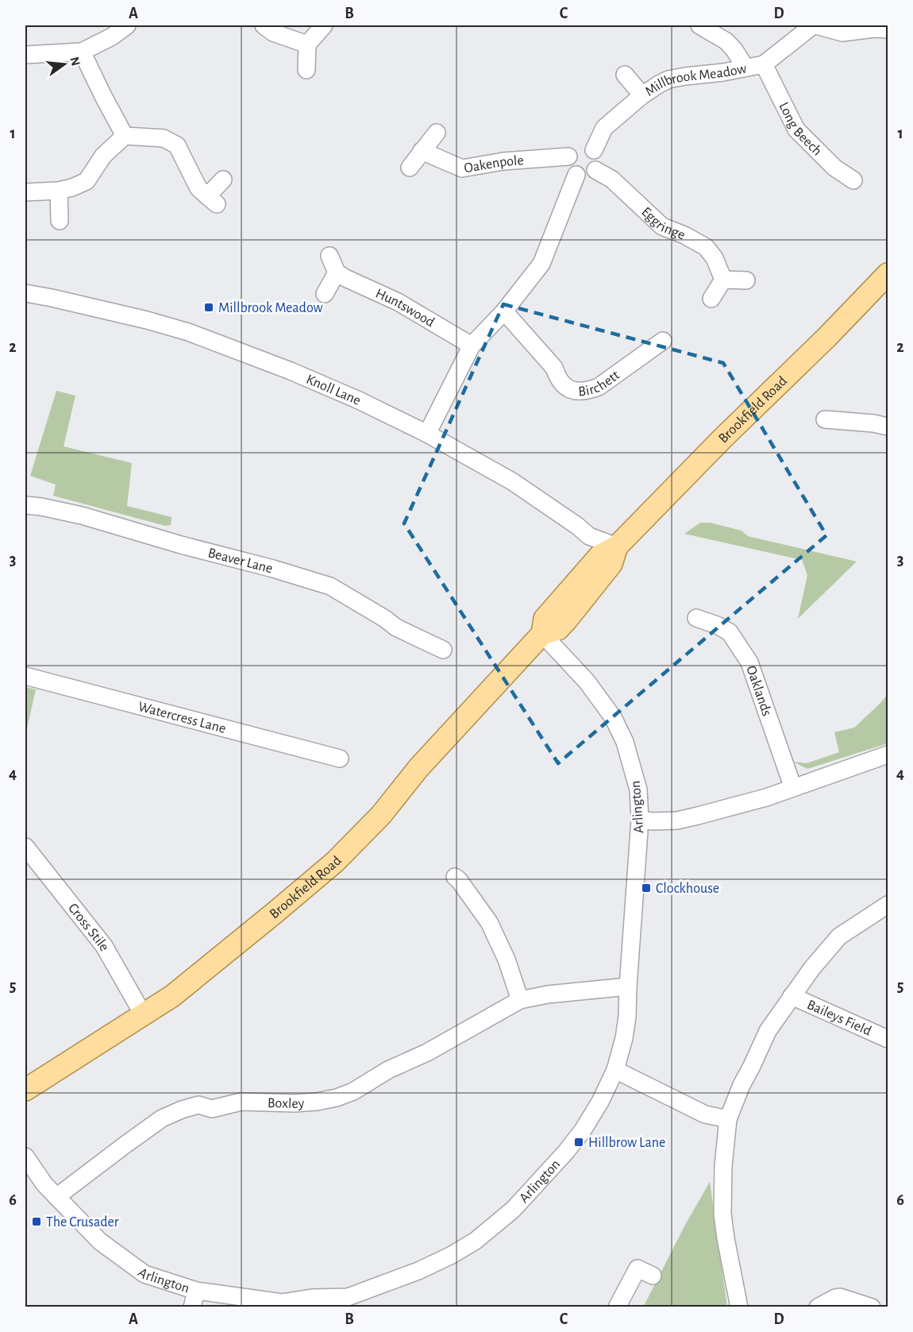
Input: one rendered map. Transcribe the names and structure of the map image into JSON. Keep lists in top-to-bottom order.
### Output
{
  "streets": {
    "main road": ["Brookfield Road"],
    "street": [
      "Millbrook Meadow",
      "Long Beech",
      "Oakenpole",
      "Eggringe",
      "Huntswood",
      "Birchett",
      "Knoll Lane",
      "Beaver Lane",
      "Oaklands",
      "Watercress Lane",
      "Arlington",
      "Cross Stile",
      "Baileys Field",
      "Boxley"
    ]
  },
  "crossings": [
    ["Millbrook Meadow", "Long Beech"],
    ["Millbrook Meadow", "Oakenpole"],
    ["Millbrook Meadow", "Eggringe"],
    ["Oakenpole", "Eggringe"],
    ["Knoll Lane", "Brookfield Road"],
    ["Brookfield Road", "Arlington"],
    ["Brookfield Road", "Cross Stile"],
    ["Arlington", "Boxley"]
  ],
  "places": {
    "transit": [
      "Millbrook Meadow",
      "Clockhouse",
      "Hillbrow Lane",
      "The Crusader"
    ]
  },
  "north": "right",
  "grid": {
    "columns": [
      "A",
      "B",
      "C",
      "D"
    ],
    "rows": [
      "1",
      "2",
      "3",
      "4",
      "5",
      "6"
    ]
  }
}
